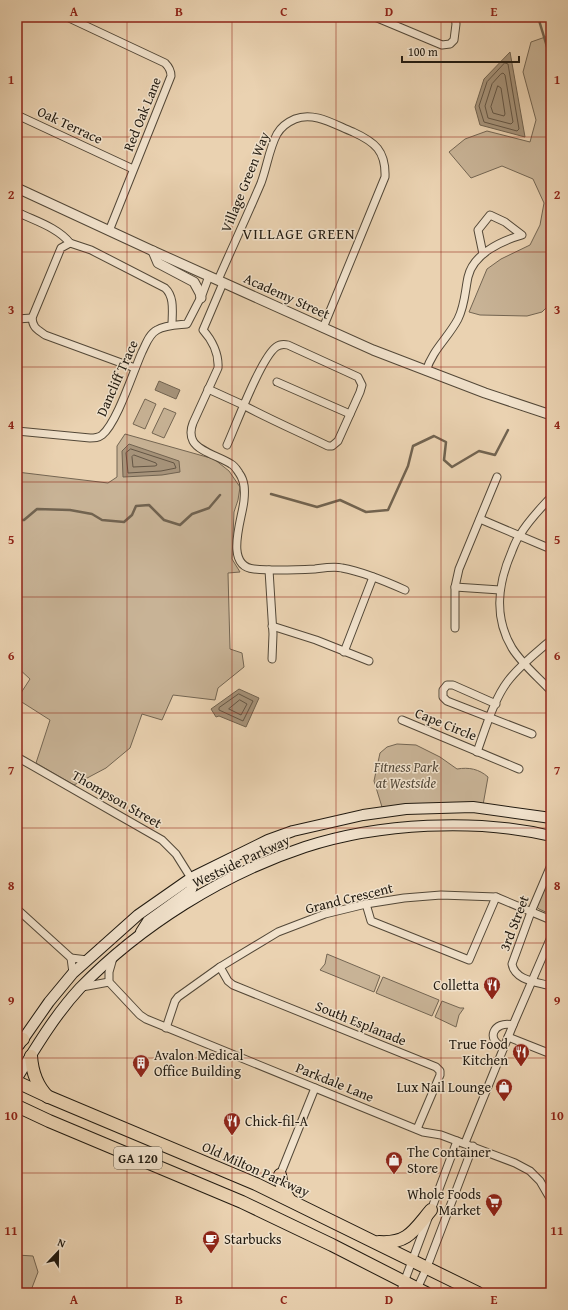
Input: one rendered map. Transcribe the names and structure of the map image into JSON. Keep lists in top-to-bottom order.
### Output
{
  "streets": {
    "highway": ["GA 120", "Old Milton Parkway"],
    "main road": ["Westside Parkway"],
    "street": [
      "Red Oak Lane",
      "Oak Terrace",
      "Village Green Way",
      "Academy Street",
      "Dancliff Trace",
      "Cape Circle",
      "Thompson Street",
      "Grand Crescent",
      "3rd Street",
      "South Esplanade",
      "Parkdale Lane"
    ]
  },
  "crossings": [
    ["Red Oak Lane", "Oak Terrace"],
    ["Red Oak Lane", "Academy Street"],
    ["Village Green Way", "Academy Street"],
    ["Academy Street", "Dancliff Trace"],
    ["Thompson Street", "Westside Parkway"],
    ["Grand Crescent", "3rd Street"],
    ["Grand Crescent", "South Esplanade"],
    ["Grand Crescent", "Parkdale Lane"],
    ["South Esplanade", "Parkdale Lane"]
  ],
  "districts": ["VILLAGE GREEN"],
  "parks": ["Fitness Park at Westside"],
  "places": {
    "restaurant": ["Colletta", "True Food Kitchen", "Chick-fil-A"],
    "building": ["Avalon Medical Office Building"],
    "shop": ["Lux Nail Lounge", "The Container Store"],
    "supermarket": ["Whole Foods Market"],
    "cafe": ["Starbucks"]
  },
  "scale_bar": "100 m",
  "north": "top",
  "grid": {
    "columns": [
      "A",
      "B",
      "C",
      "D",
      "E"
    ],
    "rows": [
      "1",
      "2",
      "3",
      "4",
      "5",
      "6",
      "7",
      "8",
      "9",
      "10",
      "11"
    ]
  }
}
